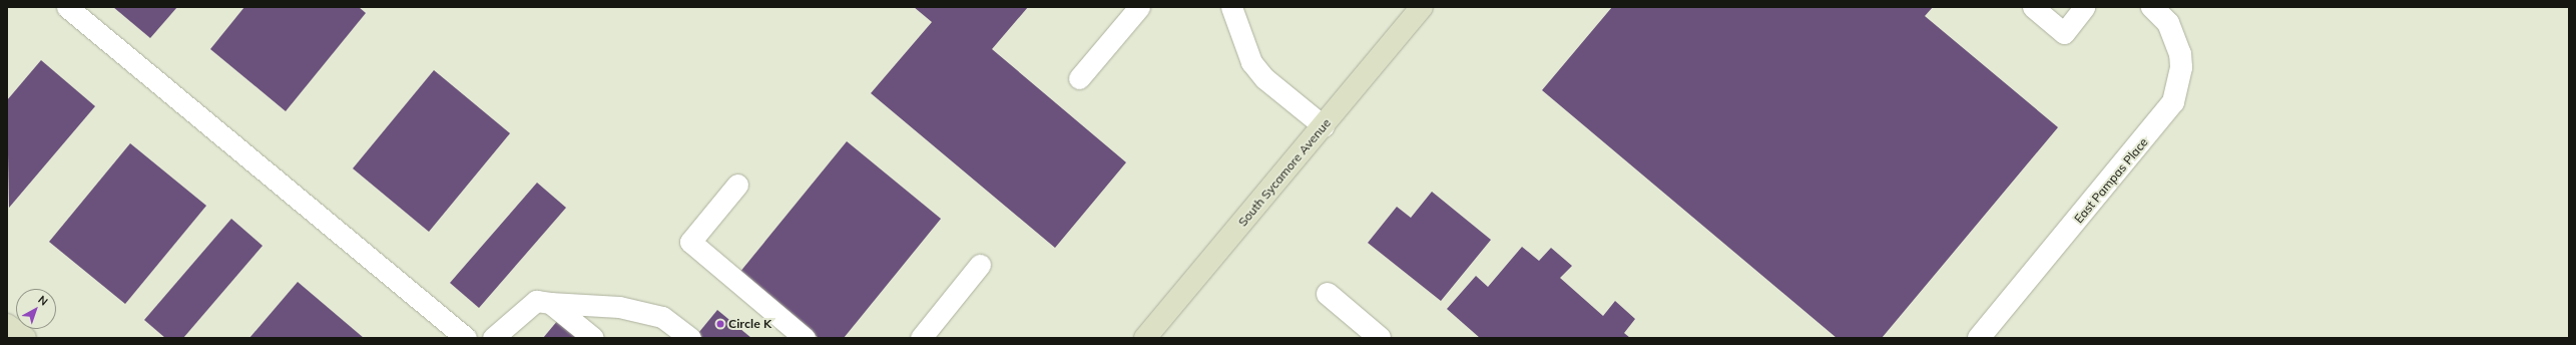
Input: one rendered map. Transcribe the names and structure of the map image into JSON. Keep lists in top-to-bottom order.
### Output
{
  "streets": {
    "main road": ["South Sycamore Avenue"],
    "street": ["East Pampas Place"]
  },
  "places": ["Circle K"],
  "north": "top right"
}
